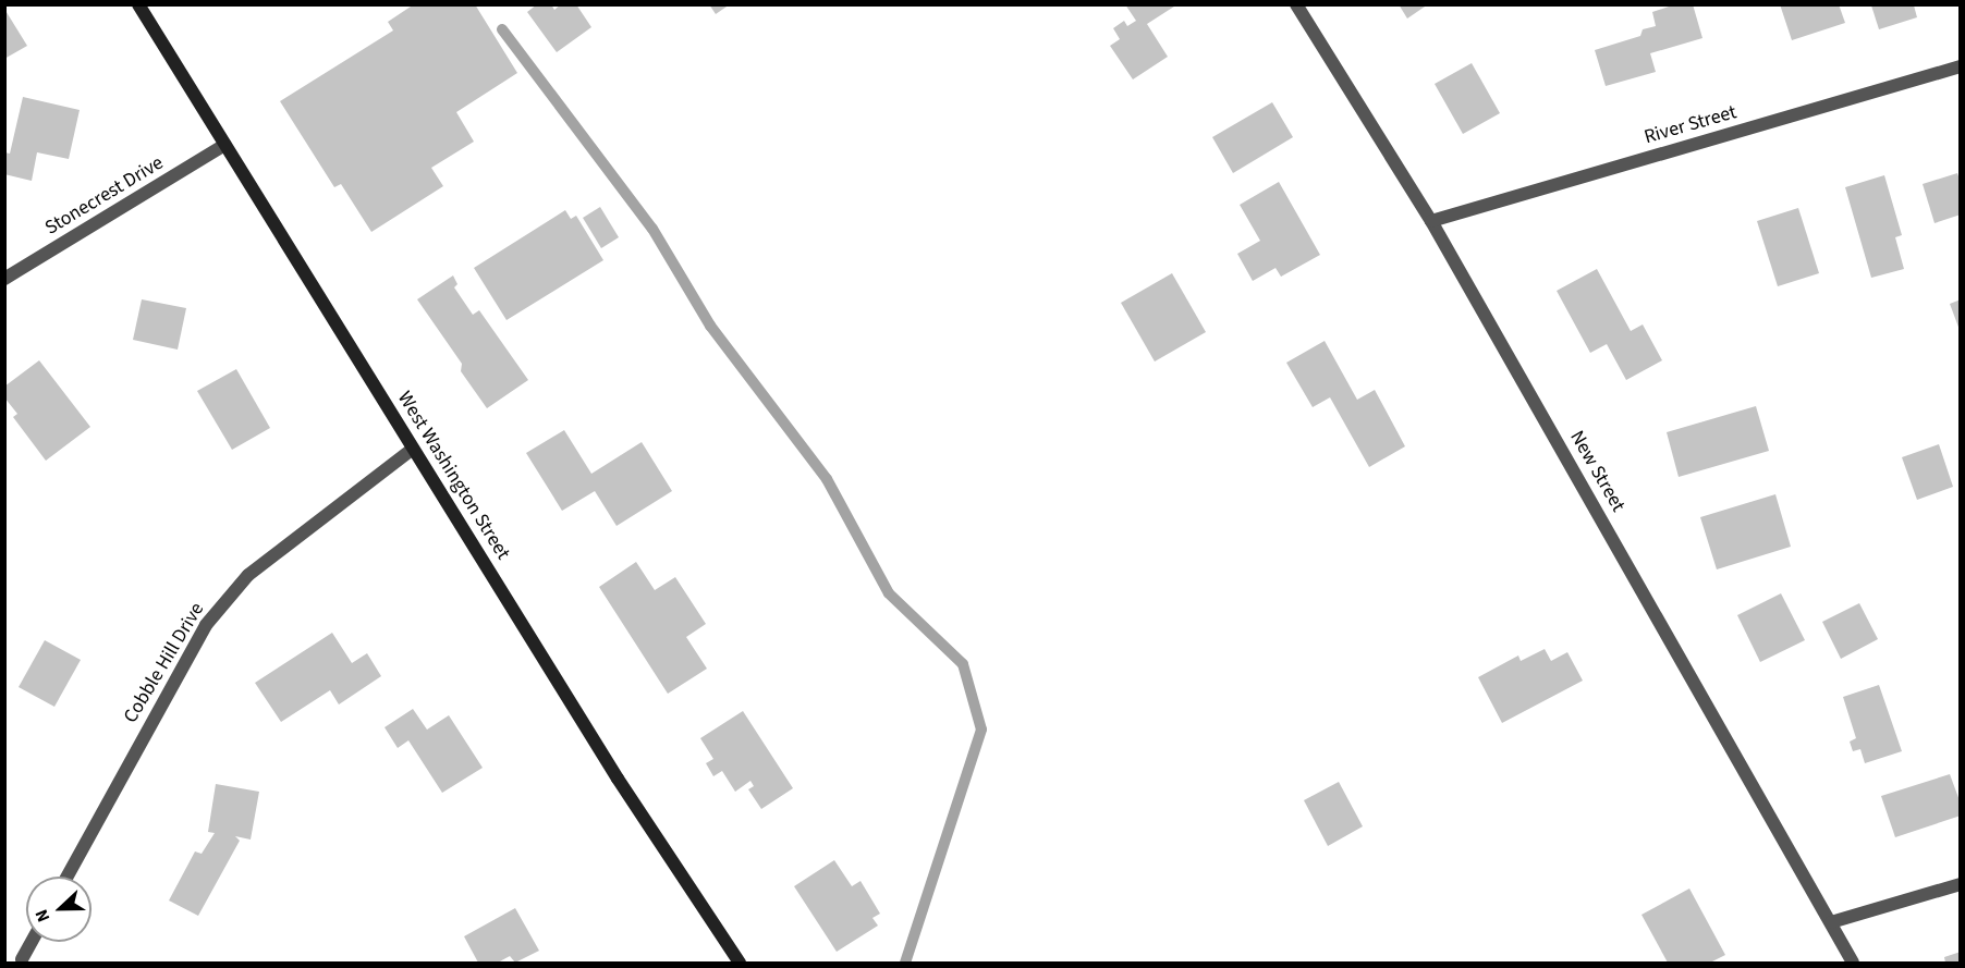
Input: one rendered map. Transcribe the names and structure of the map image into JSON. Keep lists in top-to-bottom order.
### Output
{
  "streets": {
    "main road": ["West Washington Street"],
    "street": [
      "River Street",
      "Stonecrest Drive",
      "New Street",
      "Cobble Hill Drive"
    ]
  },
  "crossings": [
    ["River Street", "New Street"],
    ["Stonecrest Drive", "West Washington Street"],
    ["West Washington Street", "Cobble Hill Drive"]
  ],
  "north": "left"
}
